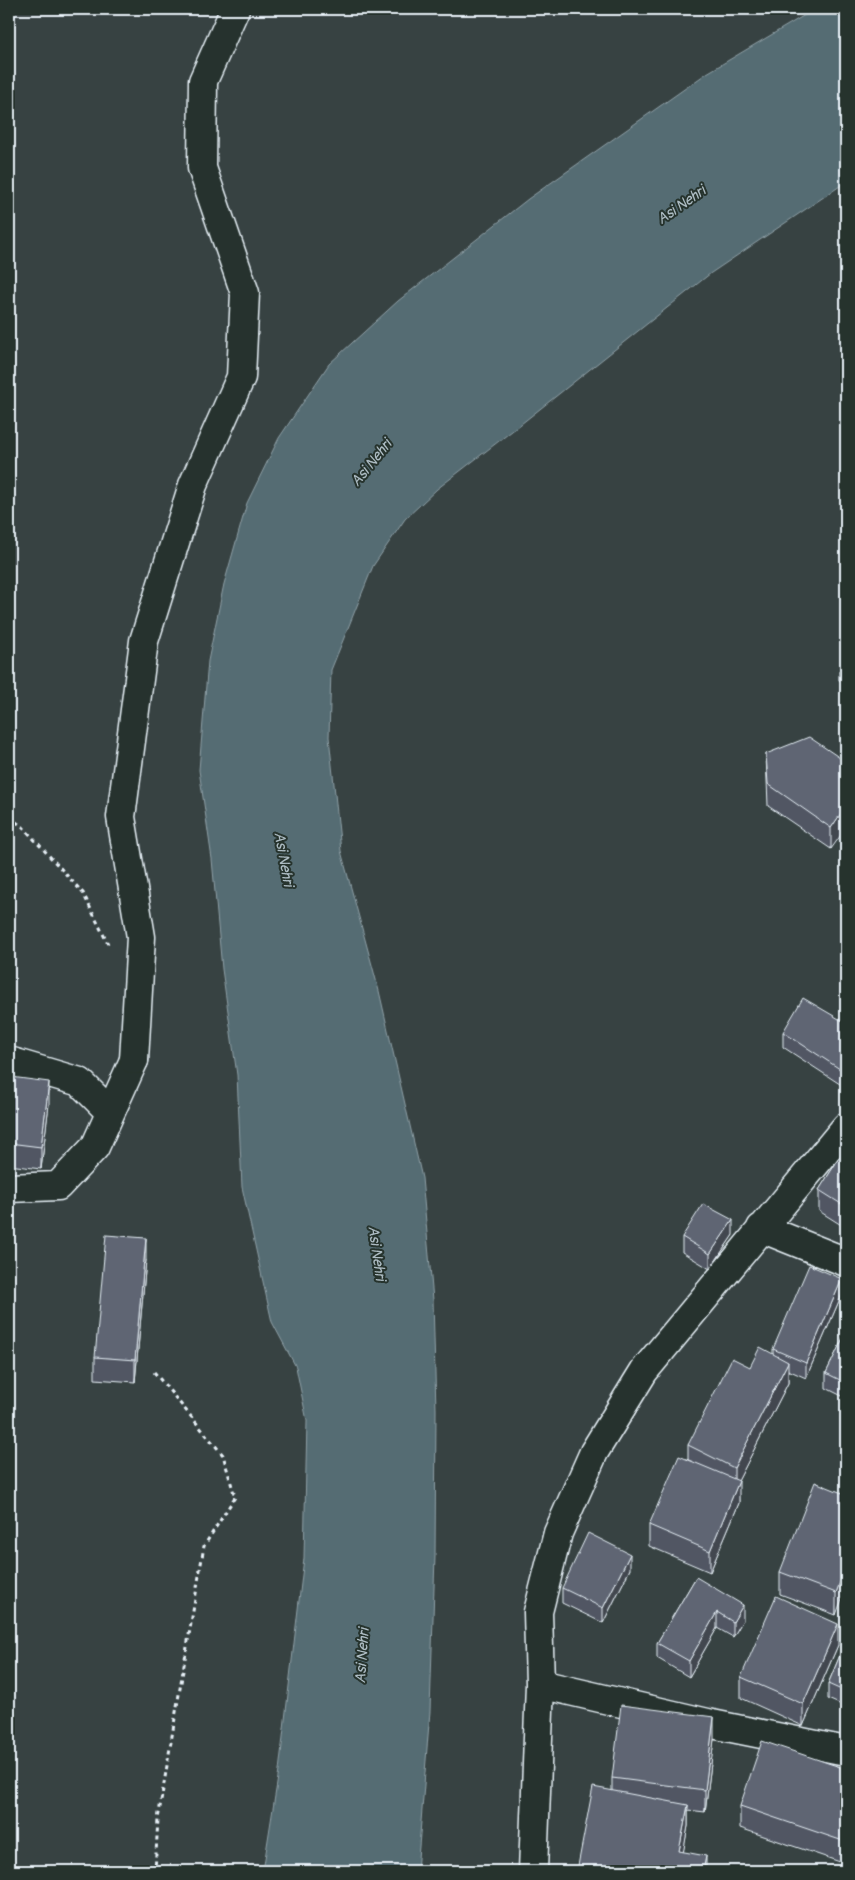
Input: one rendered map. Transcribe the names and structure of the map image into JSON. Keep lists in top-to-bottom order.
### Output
{
  "water": ["Asi Nehri"]
}
